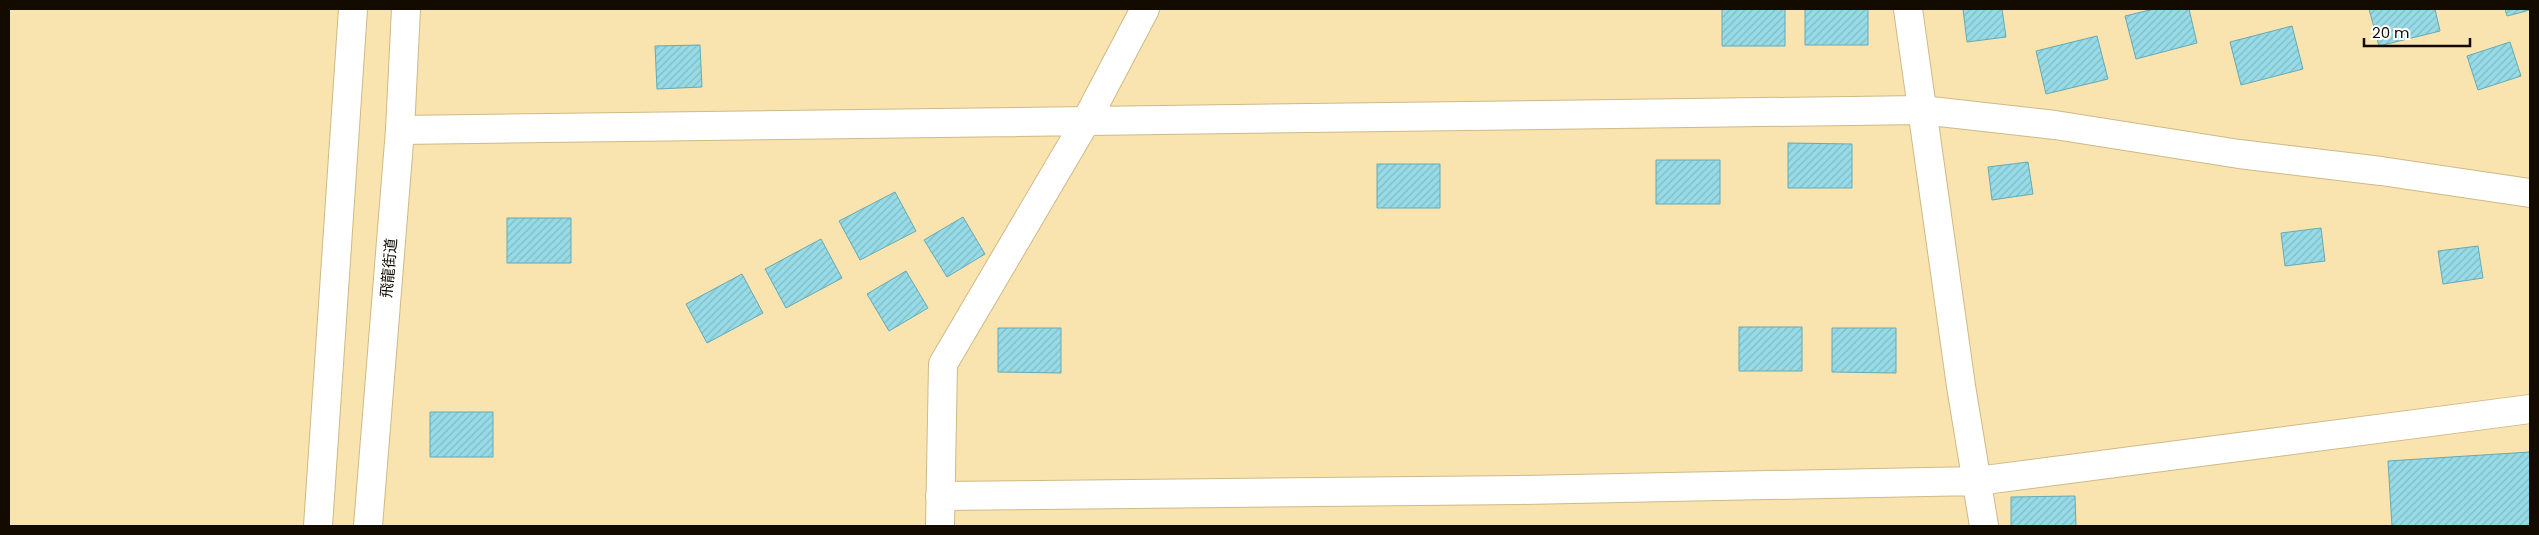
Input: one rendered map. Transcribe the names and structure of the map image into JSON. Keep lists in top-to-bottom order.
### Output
{
  "streets": {
    "main road": ["飛龍街道"]
  },
  "scale_bar": "20 m"
}
